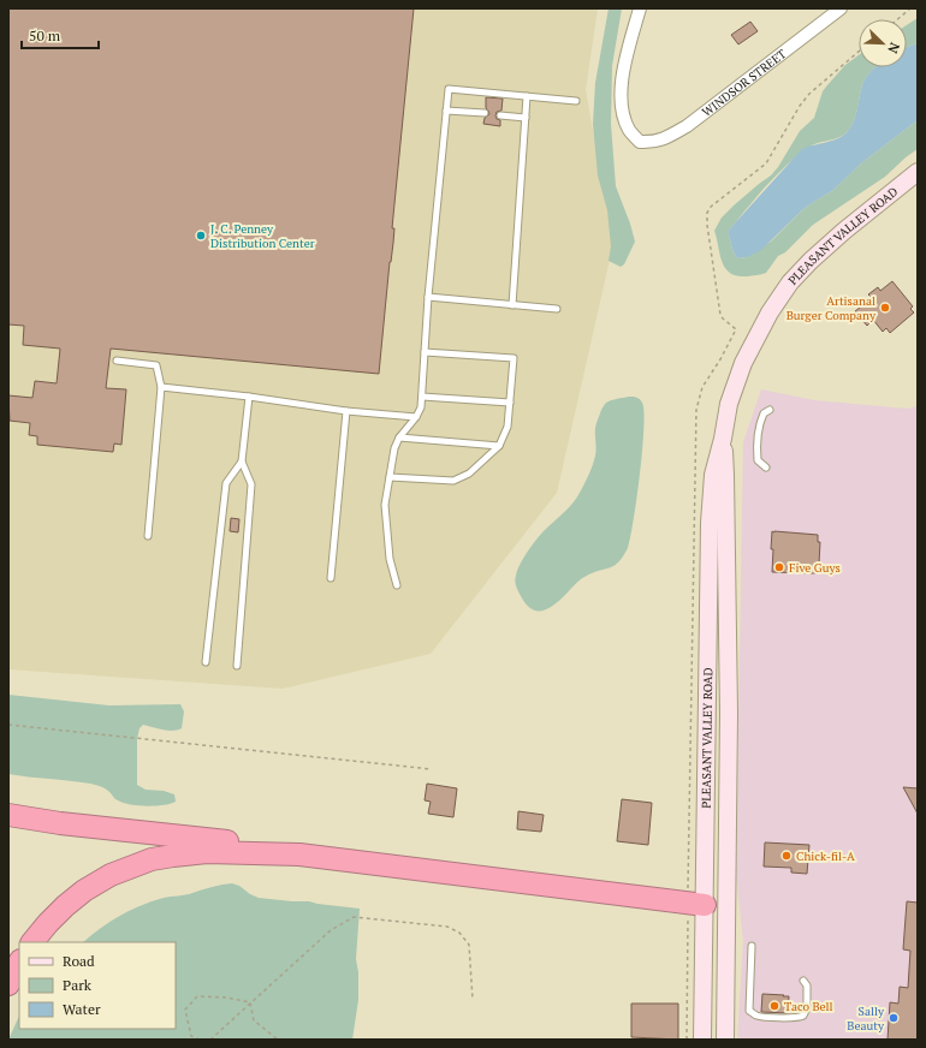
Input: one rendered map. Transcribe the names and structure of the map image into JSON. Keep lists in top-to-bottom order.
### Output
{
  "streets": {
    "main road": ["PLEASANT VALLEY ROAD"],
    "street": ["WINDSOR STREET"]
  },
  "places": [
    "J. C. Penney Distribution Center",
    "Artisanal Burger Company",
    "Five Guys",
    "Chick-fil-A",
    "Taco Bell",
    "Sally Beauty"
  ],
  "legend": ["Road", "Park", "Water"],
  "scale_bar": "50 m",
  "north": "bottom right"
}
